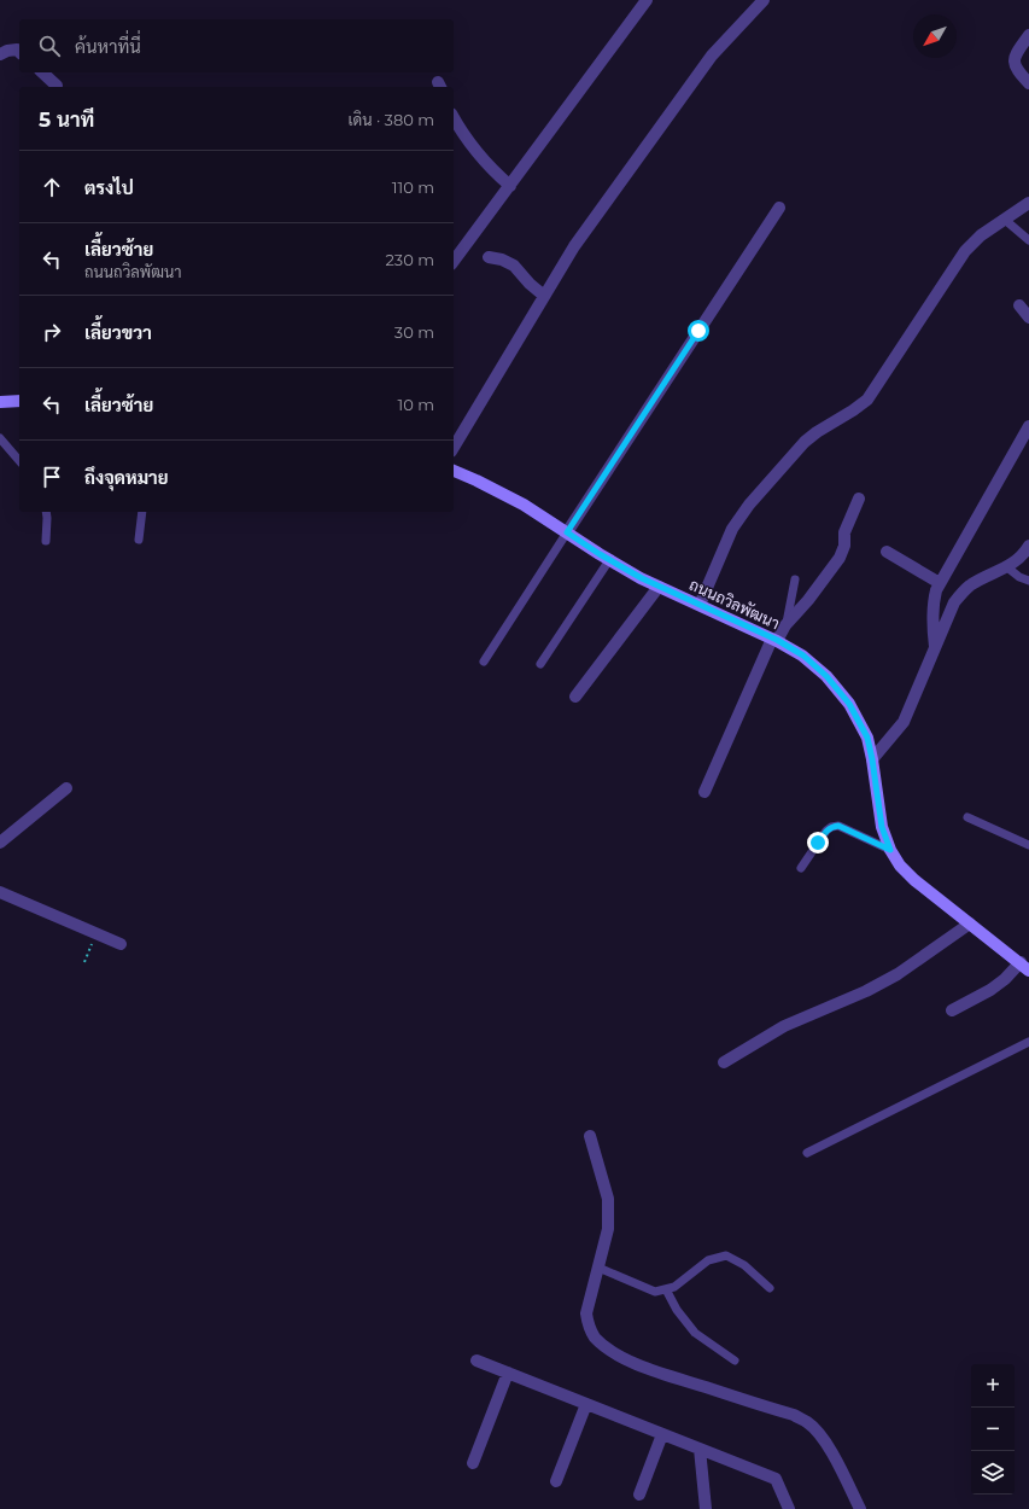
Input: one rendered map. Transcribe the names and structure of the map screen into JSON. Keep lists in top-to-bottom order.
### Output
{
  "streets": {
    "street": ["ถนนถวิลพัฒนา"]
  },
  "north": "bottom left",
  "page": {
    "search": "ค้นหาที่นี่",
    "heading": ["5 นาที", "เดิน · 380 m"],
    "list": [
      ["ตรงไป", "110 m"],
      ["เลี้ยวซ้าย", "ถนนถวิลพัฒนา", "230 m"],
      ["เลี้ยวขวา", "30 m"],
      ["เลี้ยวซ้าย", "10 m"],
      "ถึงจุดหมาย"
    ],
    "map_buttons": ["+", "−"]
  }
}
